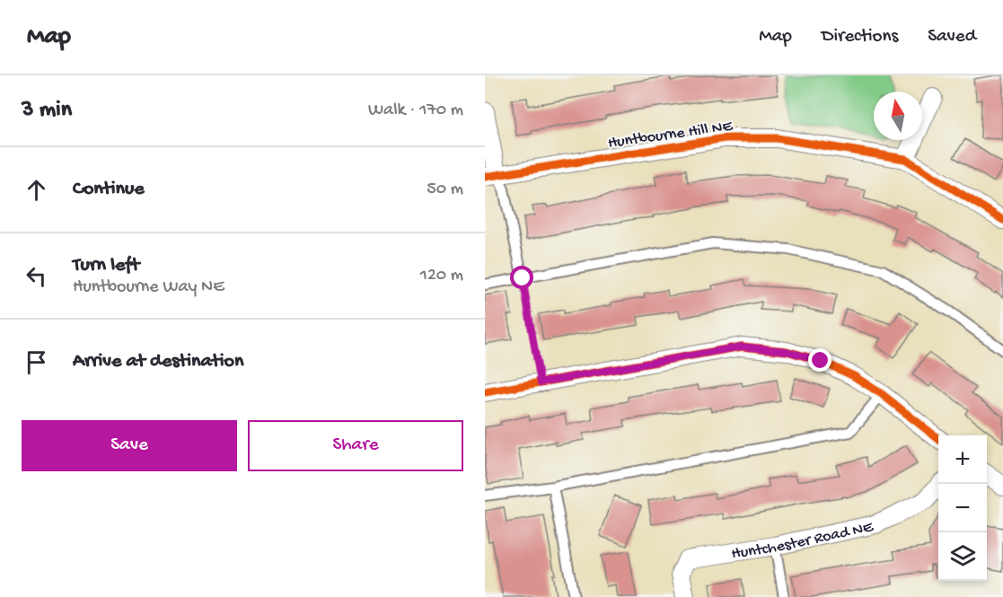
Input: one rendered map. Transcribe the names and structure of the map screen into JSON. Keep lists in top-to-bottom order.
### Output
{
  "streets": {
    "street": ["Huntbourne Hill NE", "Huntchester Road NE"]
  },
  "north": "top",
  "page": {
    "header": "Map",
    "nav": ["Map", "Directions", "Saved"],
    "heading": ["3 min", "Walk · 170 m"],
    "list": [
      ["Continue", "50 m"],
      ["Turn left", "Huntbourne Way NE", "120 m"],
      "Arrive at destination"
    ],
    "buttons": ["Save", "Share"],
    "map_buttons": ["+", "−"]
  }
}
